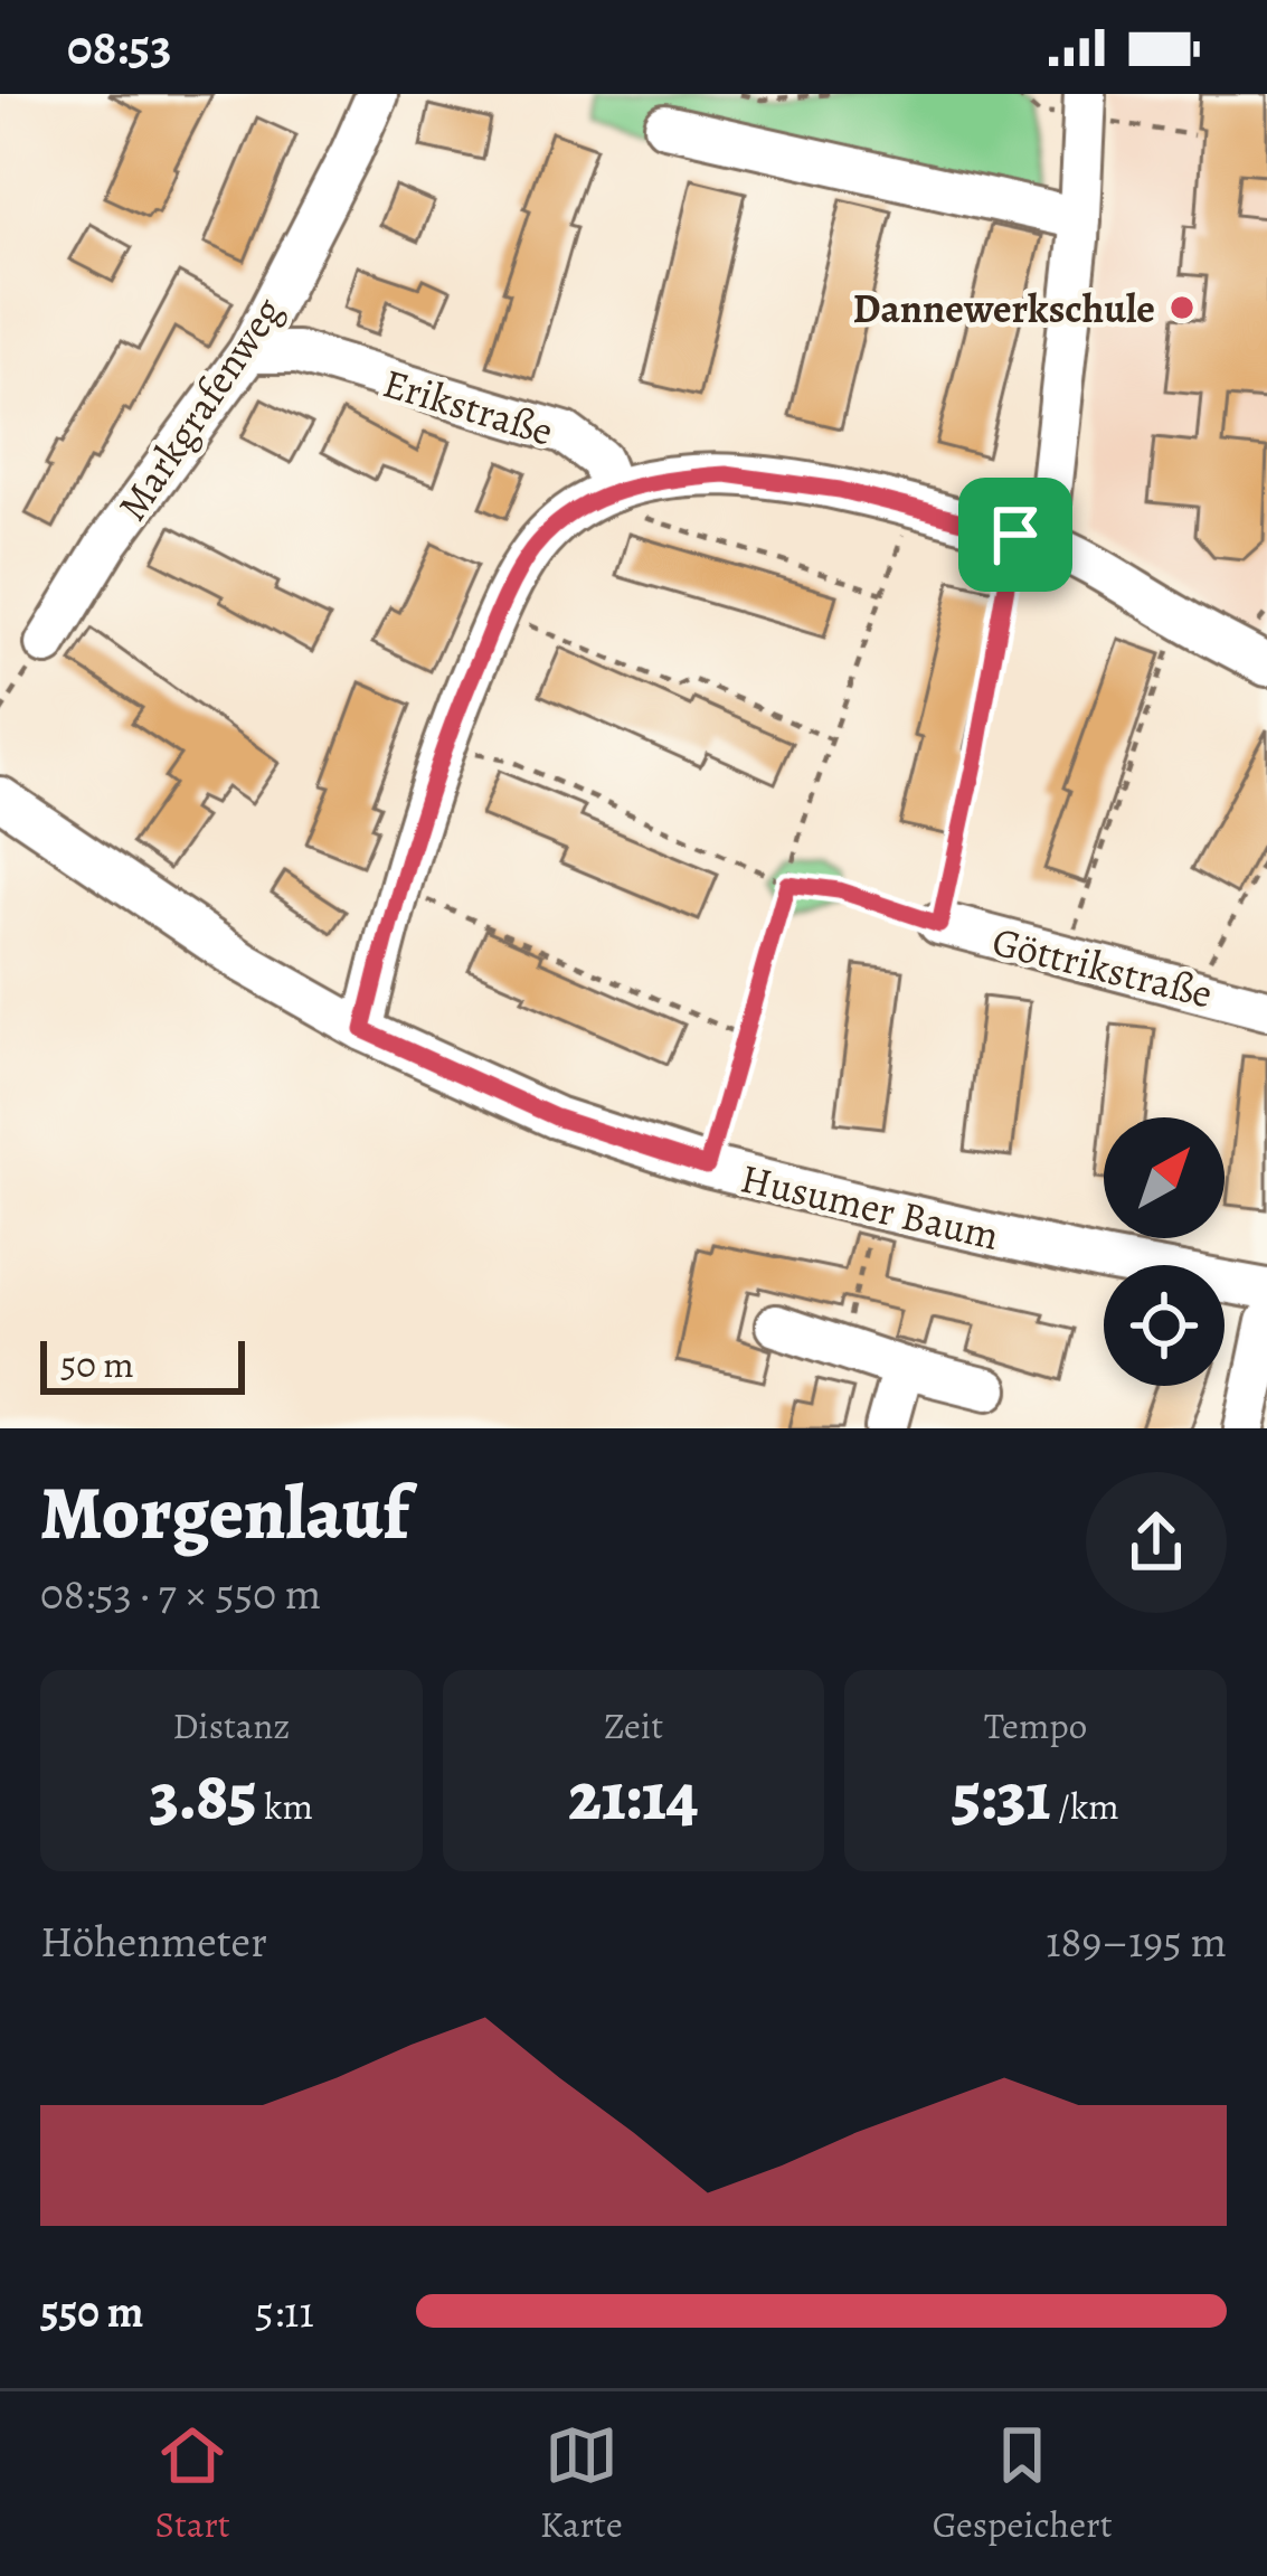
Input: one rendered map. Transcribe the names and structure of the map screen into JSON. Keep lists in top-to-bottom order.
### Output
{
  "streets": {
    "street": [
      "Erikstraße",
      "Markgrafenweg",
      "Göttrikstraße",
      "Husumer Baum"
    ]
  },
  "crossings": [
    ["Erikstraße", "Markgrafenweg"]
  ],
  "places": ["Dannewerkschule"],
  "scale_bar": "50 m",
  "north": "top right",
  "page": {
    "status": "08:53",
    "scale": "50 m",
    "heading": ["Morgenlauf", "08:53 · 7 × 550 m"],
    "stats": [
      ["Distanz", "3.85 km"],
      ["Zeit", "21:14"],
      ["Tempo", "5:31 /km"]
    ],
    "chart": ["Höhenmeter", "189–195 m"],
    "list": [
      {
        "name": "550 m",
        "note": "5:11"
      }
    ],
    "tabs": ["Start", "Karte", "Gespeichert"]
  }
}
